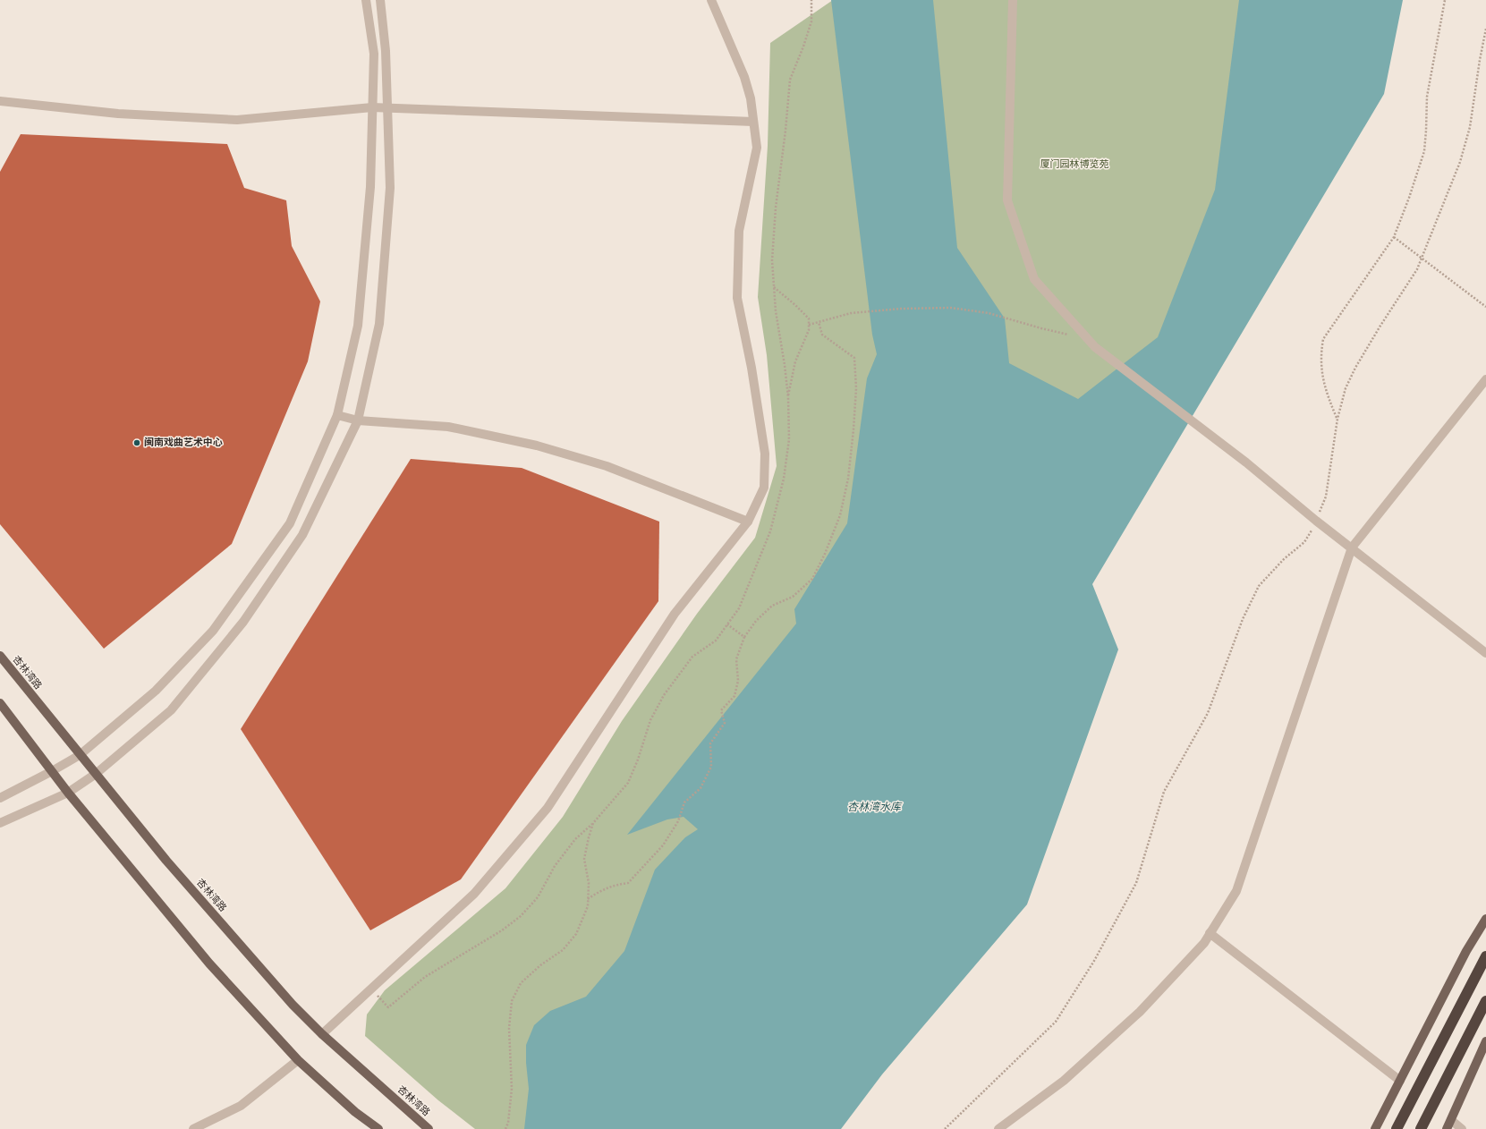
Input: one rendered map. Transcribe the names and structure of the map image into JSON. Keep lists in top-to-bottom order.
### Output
{
  "streets": {
    "main road": ["杏林湾路"]
  },
  "water": ["杏林湾水库"],
  "parks": ["厦门园林博览苑"],
  "places": ["闽南戏曲艺术中心"]
}
